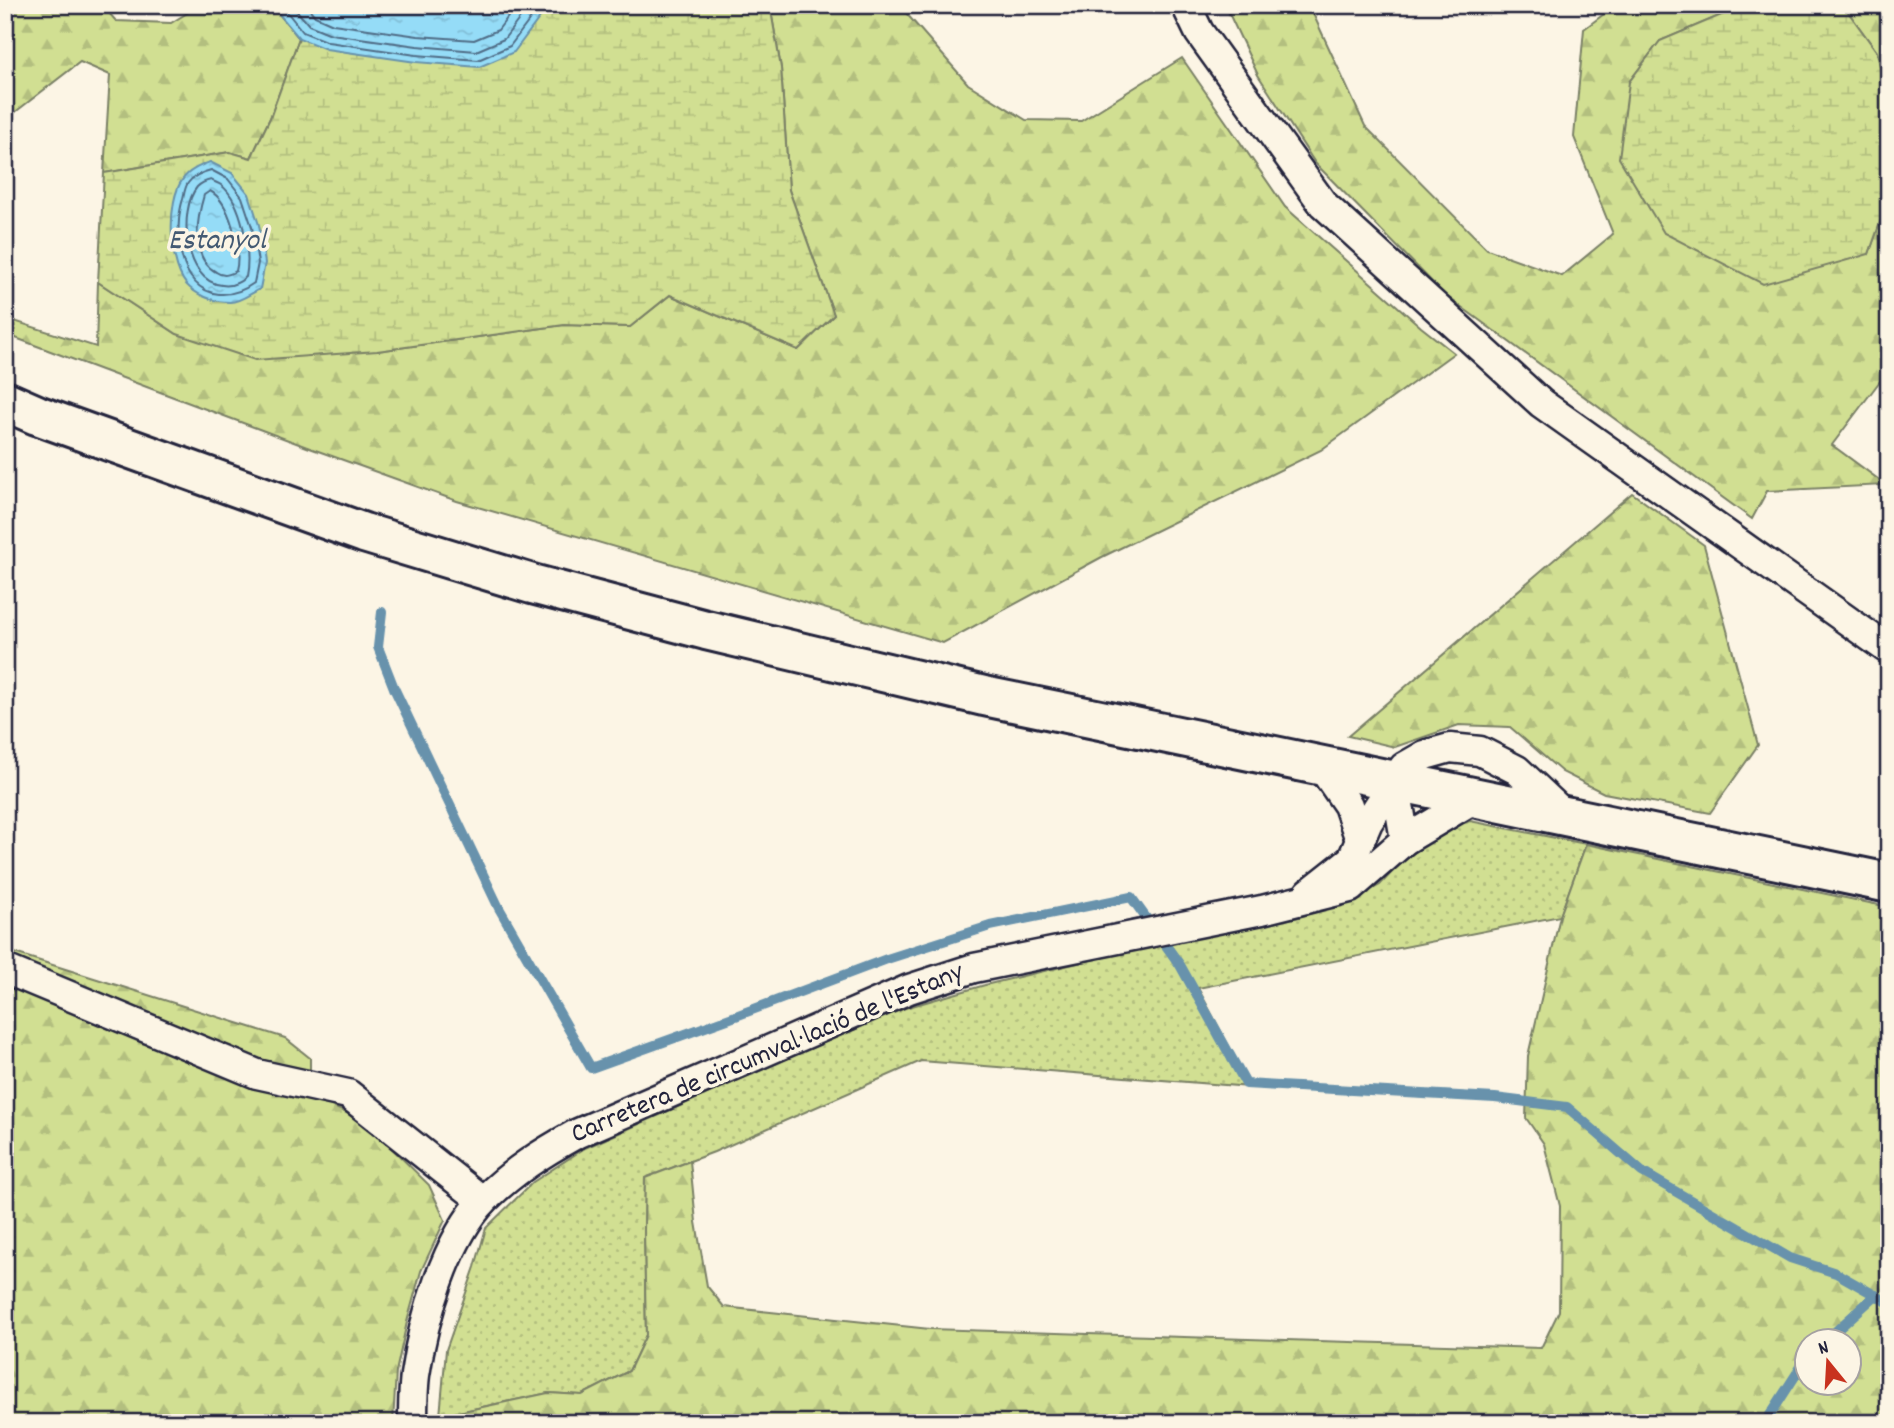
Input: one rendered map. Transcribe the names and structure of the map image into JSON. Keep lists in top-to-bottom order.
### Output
{
  "streets": {
    "street": ["Carretera de circumval·lació de l'Estany"]
  },
  "water": ["Estanyol"],
  "north": "top"
}
